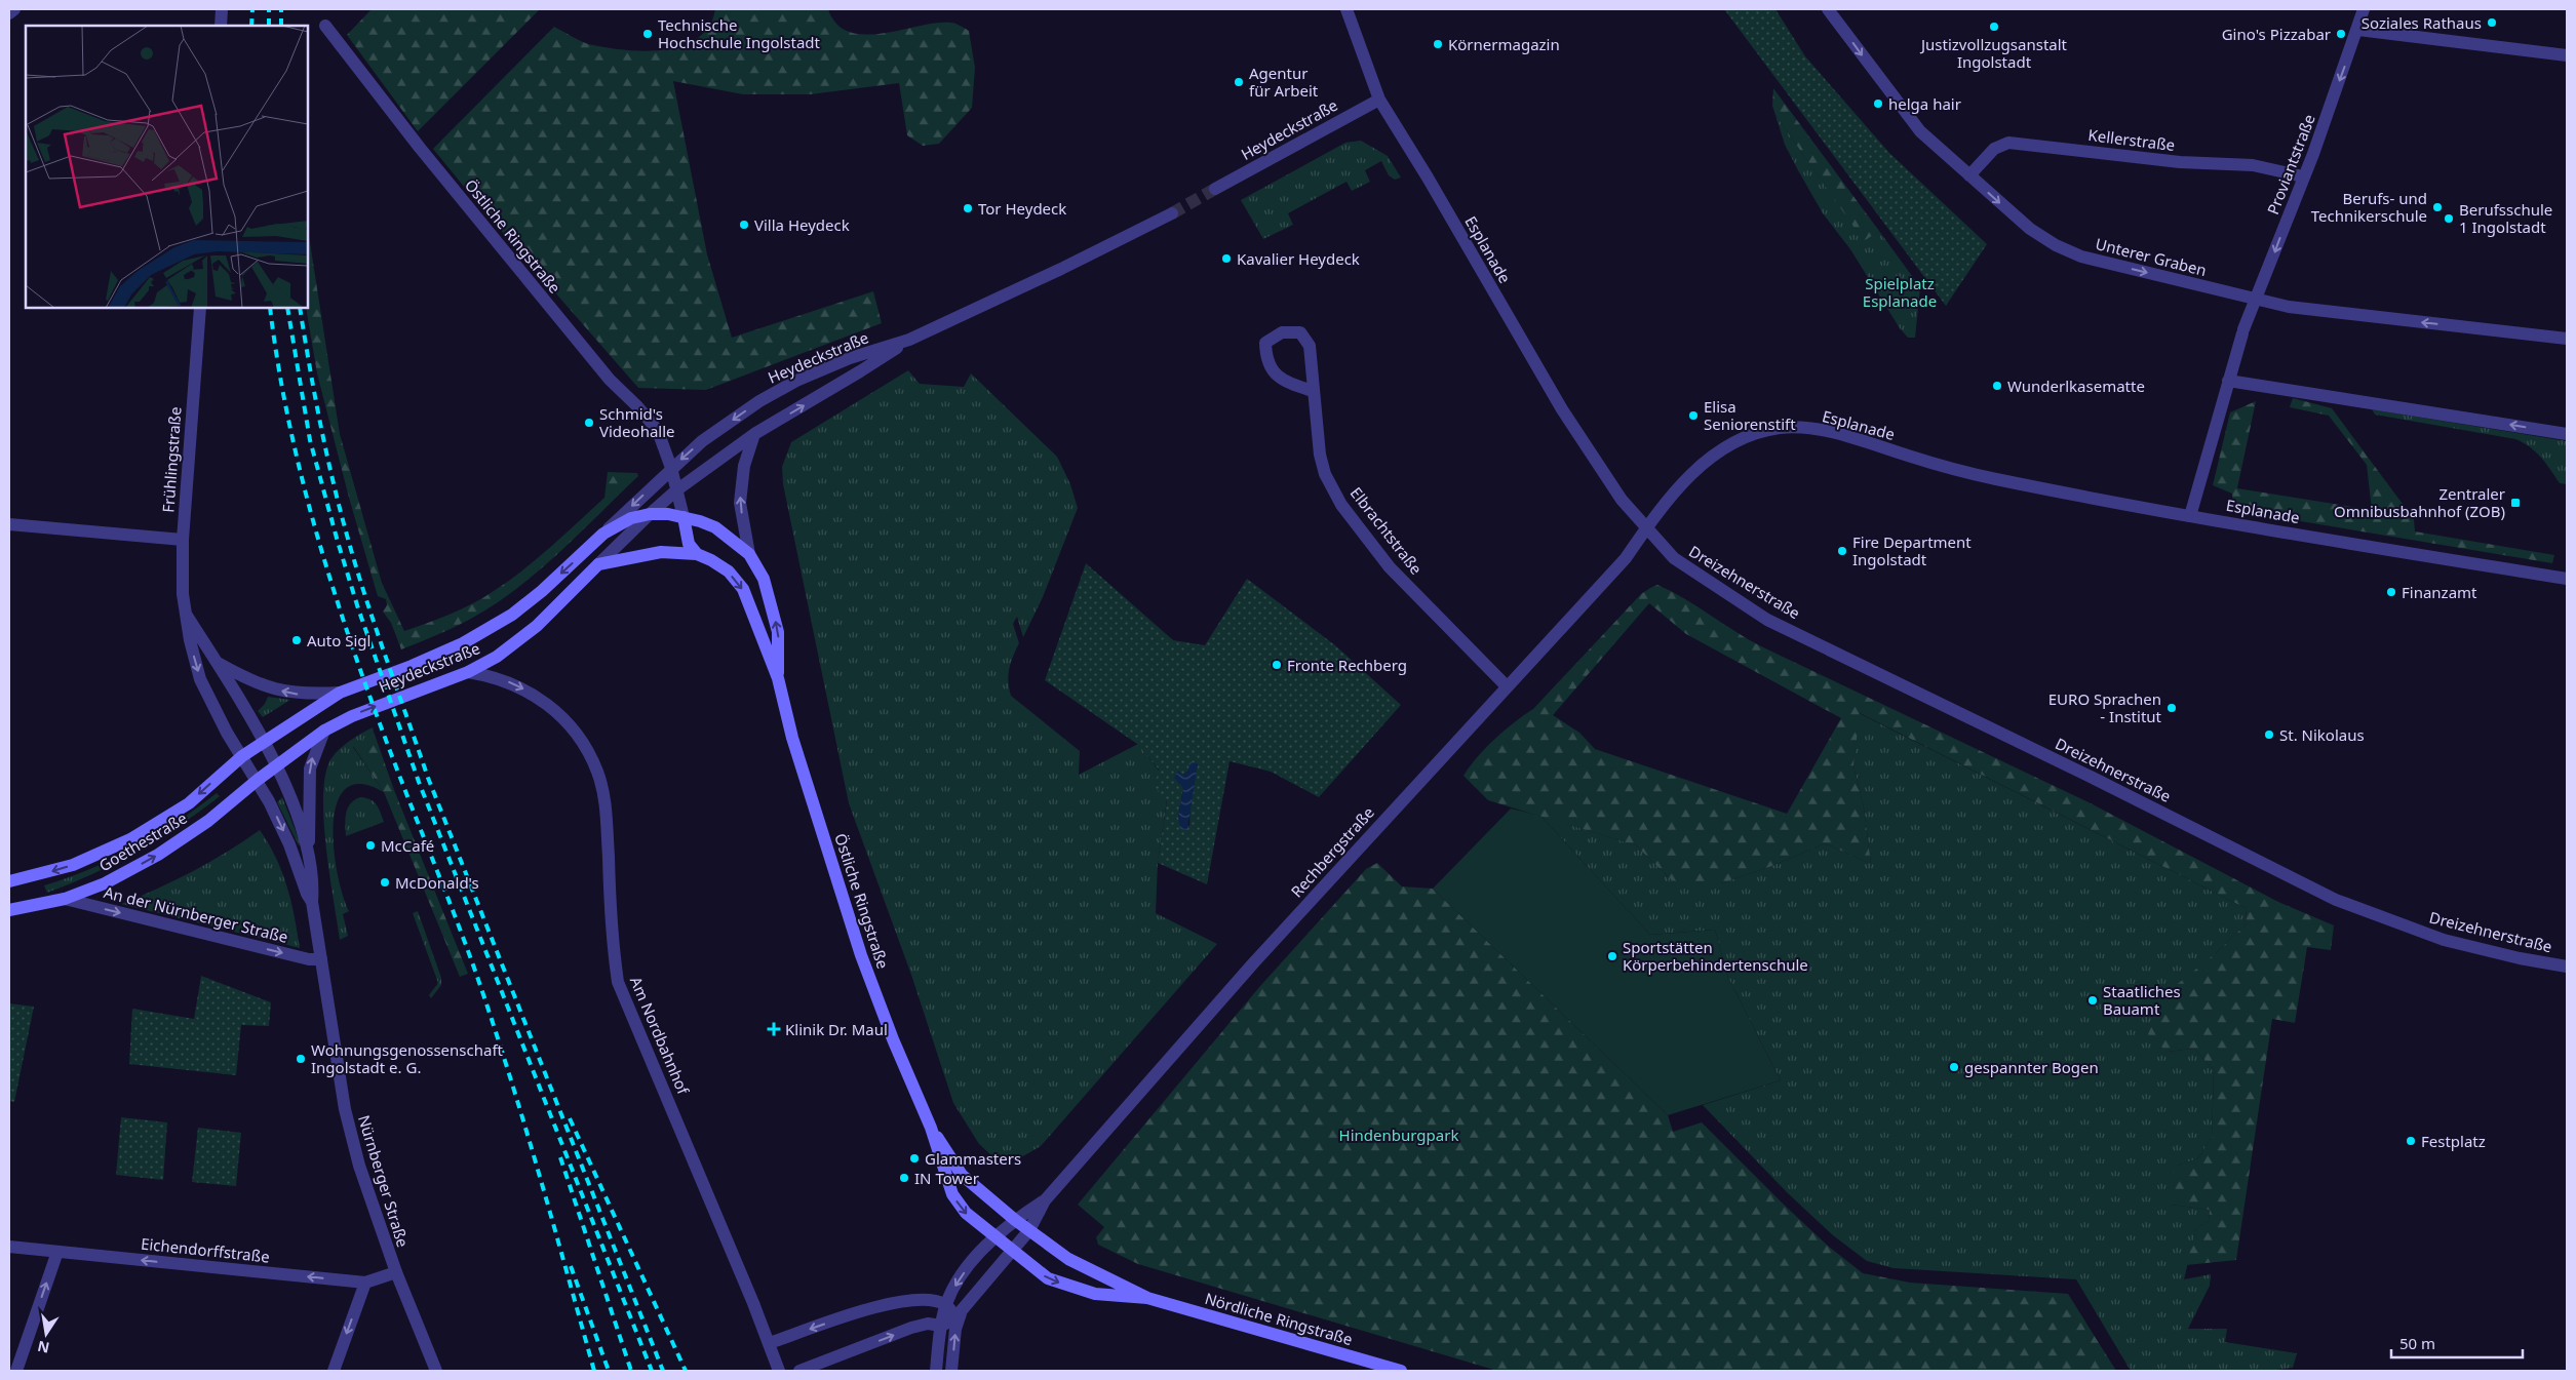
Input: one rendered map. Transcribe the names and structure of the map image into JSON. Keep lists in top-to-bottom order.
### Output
{
  "streets": {
    "main road": [
      "Heydeckstraße",
      "Östliche Ringstraße",
      "Goethestraße",
      "Nördliche Ringstraße"
    ],
    "street": [
      "Kellerstraße",
      "Proviantstraße",
      "Esplanade",
      "Unterer Graben",
      "Frühlingstraße",
      "Elbrachtstraße",
      "Dreizehnerstraße",
      "Rechbergstraße",
      "An der Nürnberger Straße",
      "Am Nordbahnhof",
      "Nürnberger Straße",
      "Eichendorffstraße"
    ]
  },
  "crossings": [
    ["Heydeckstraße", "Östliche Ringstraße"],
    ["Heydeckstraße", "Esplanade"],
    ["Heydeckstraße", "Frühlingstraße"],
    ["Heydeckstraße", "Goethestraße"],
    ["Heydeckstraße", "Am Nordbahnhof"],
    ["Heydeckstraße", "Nürnberger Straße"],
    ["Kellerstraße", "Proviantstraße"],
    ["Kellerstraße", "Unterer Graben"],
    ["Proviantstraße", "Esplanade"],
    ["Proviantstraße", "Unterer Graben"],
    ["Östliche Ringstraße", "Rechbergstraße"],
    ["Östliche Ringstraße", "Nördliche Ringstraße"],
    ["Esplanade", "Dreizehnerstraße"],
    ["Esplanade", "Rechbergstraße"],
    ["Frühlingstraße", "Goethestraße"],
    ["Frühlingstraße", "Nürnberger Straße"],
    ["Elbrachtstraße", "Rechbergstraße"],
    ["Dreizehnerstraße", "Rechbergstraße"],
    ["Goethestraße", "An der Nürnberger Straße"],
    ["Goethestraße", "Nürnberger Straße"],
    ["Rechbergstraße", "Nördliche Ringstraße"],
    ["An der Nürnberger Straße", "Nürnberger Straße"],
    ["Nürnberger Straße", "Eichendorffstraße"]
  ],
  "one_way": [
    "Proviantstraße",
    "An der Nürnberger Straße",
    "Am Nordbahnhof",
    "Eichendorffstraße"
  ],
  "parks": ["Spielplatz Esplanade", "Hindenburgpark"],
  "places": {
    "other": [
      "Soziales Rathaus",
      "Justizvollzugsanstalt Ingolstadt",
      "Technische Hochschule Ingolstadt",
      "Gino's Pizzabar",
      "Körnermagazin",
      "Agentur für Arbeit",
      "helga hair",
      "Berufs- und Technikerschule",
      "Tor Heydeck",
      "Berufsschule 1 Ingolstadt",
      "Villa Heydeck",
      "Kavalier Heydeck",
      "Wunderlkasematte",
      "Elisa Seniorenstift",
      "Schmid's Videohalle",
      "Fire Department Ingolstadt",
      "Finanzamt",
      "Auto Sigl",
      "Fronte Rechberg",
      "EURO Sprachen - Institut",
      "St. Nikolaus",
      "McCafé",
      "McDonald's",
      "Sportstätten Körperbehindertenschule",
      "Staatliches Bauamt",
      "Wohnungsgenossenschaft Ingolstadt e. G.",
      "gespannter Bogen",
      "Festplatz",
      "Glammasters",
      "IN Tower"
    ],
    "transit": ["Zentraler Omnibusbahnhof (ZOB)"],
    "health": ["Klinik Dr. Maul"]
  },
  "scale_bar": "50 m",
  "north": "bottom"
}
